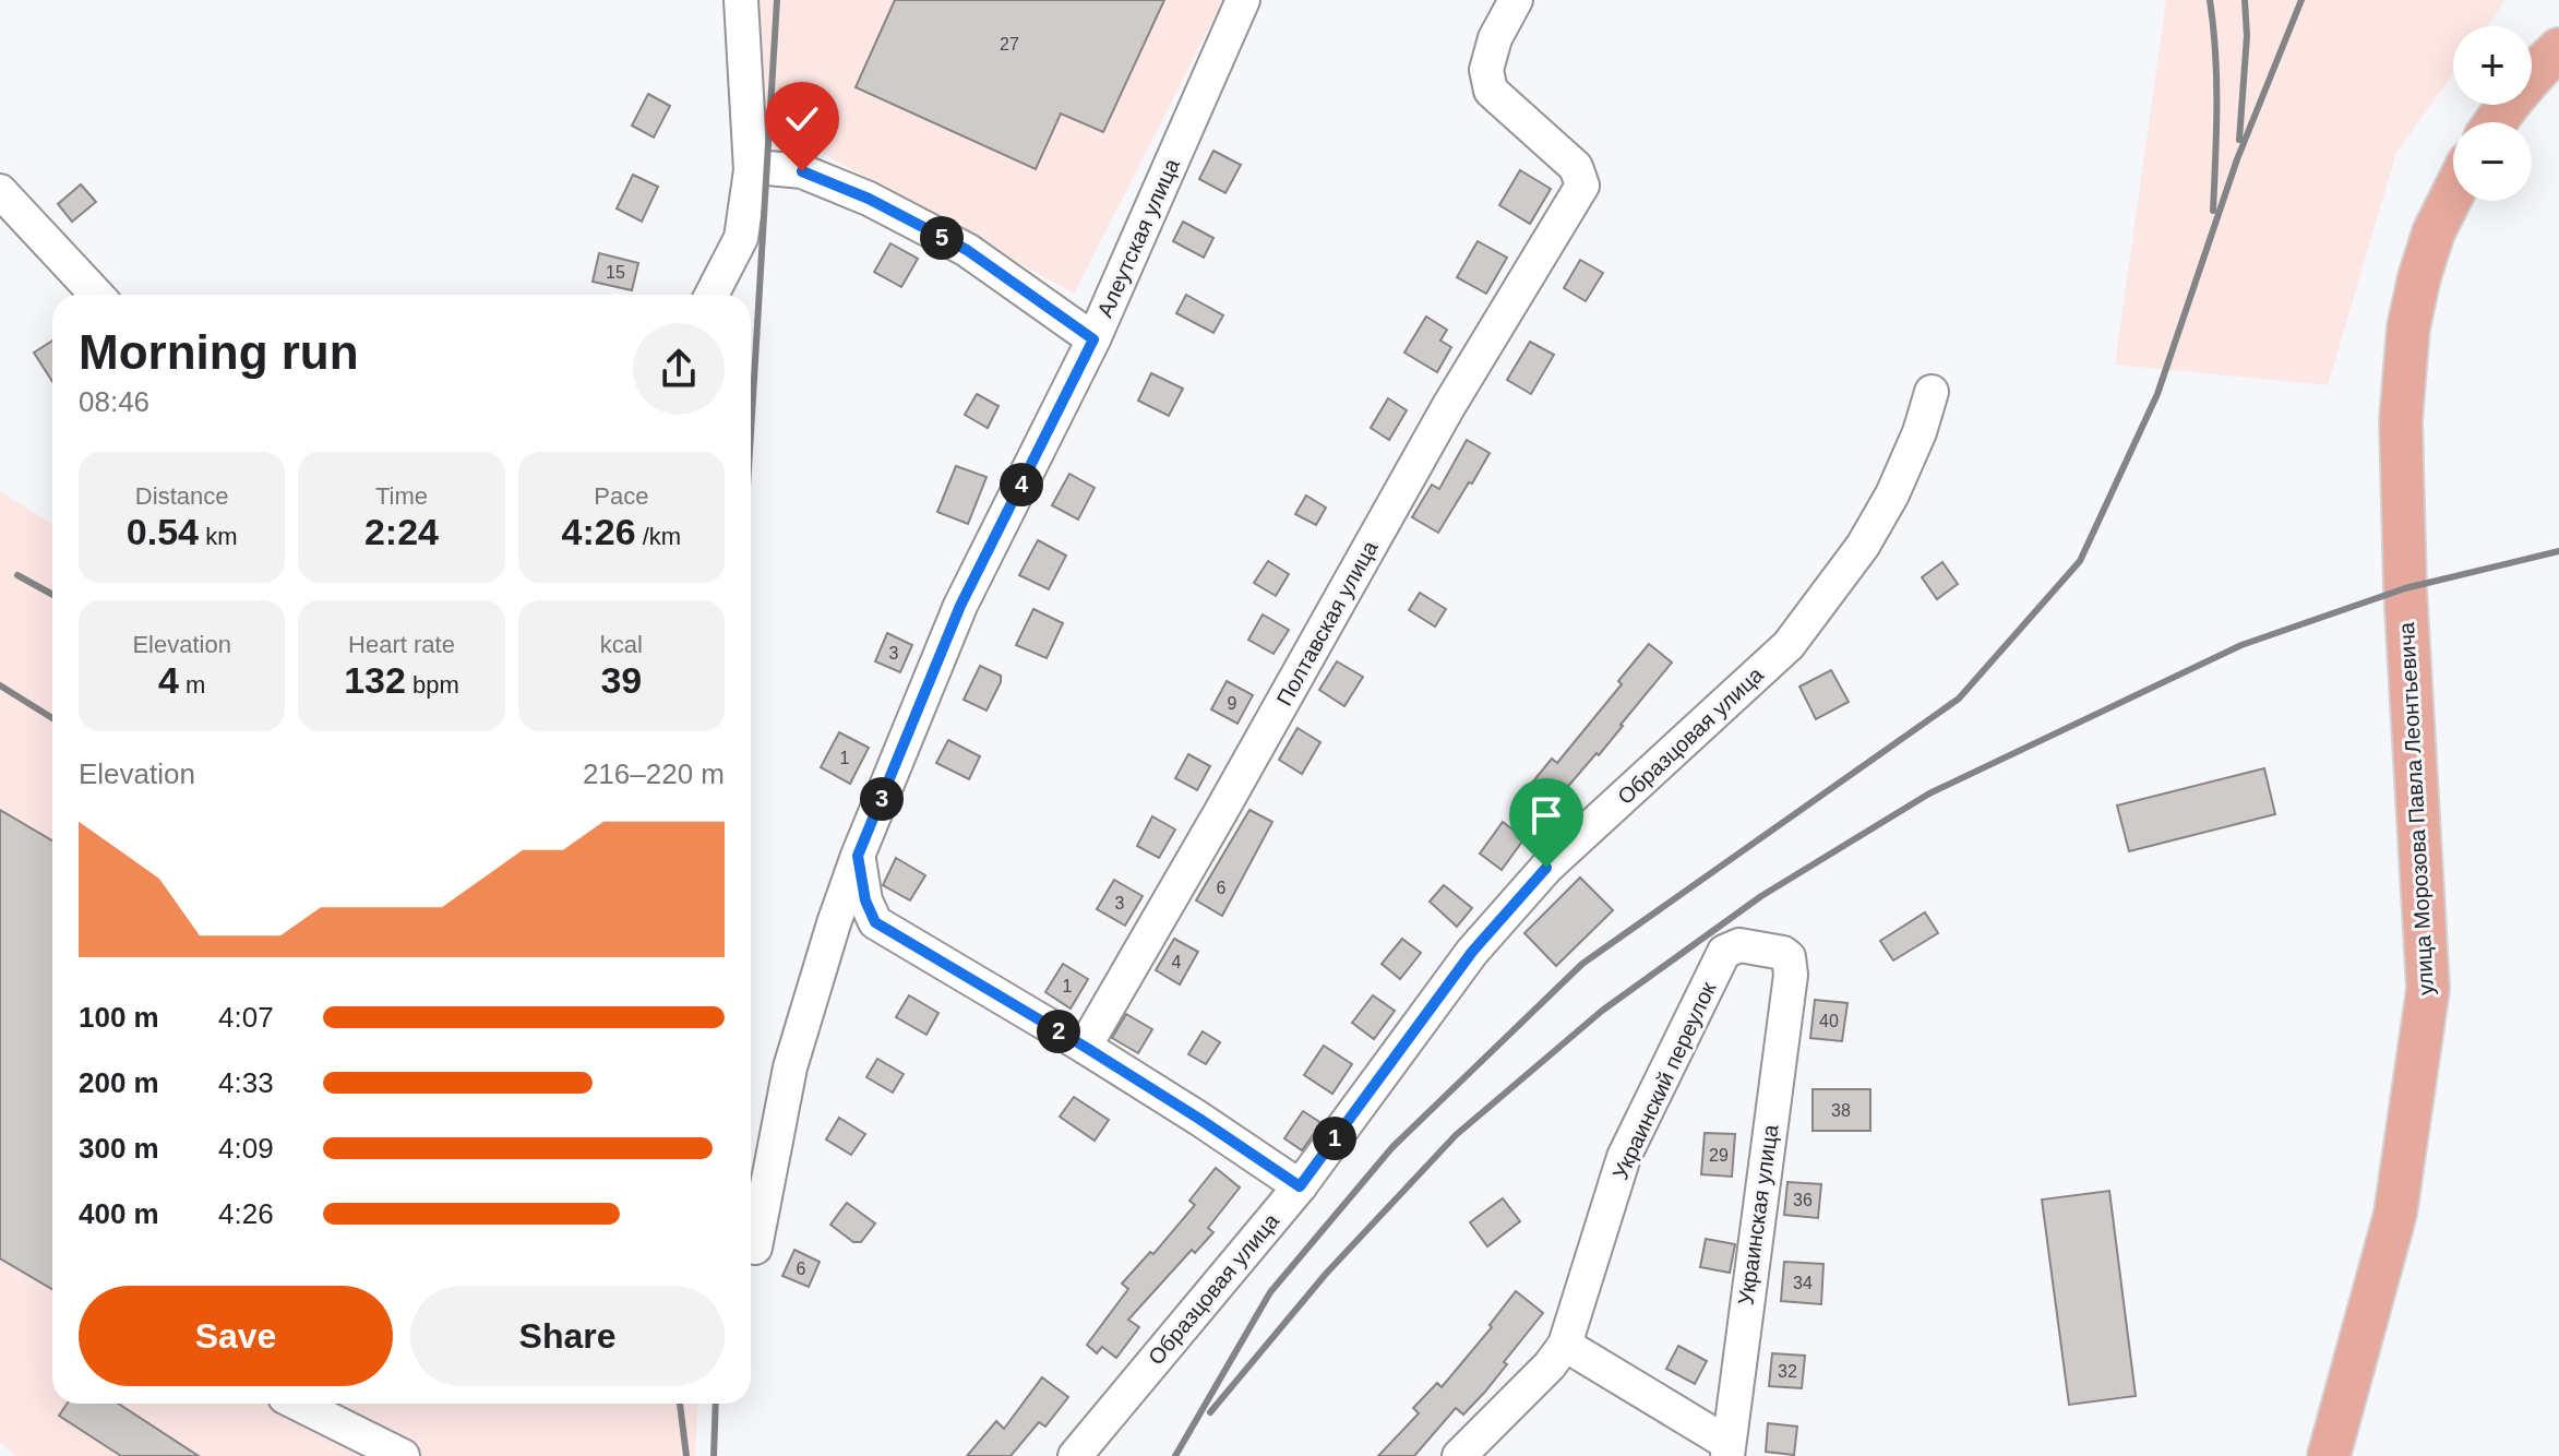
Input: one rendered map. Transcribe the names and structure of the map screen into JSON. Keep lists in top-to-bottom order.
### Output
{
  "streets": {
    "main road": ["улица Морозова Павла Леонтьевича"],
    "street": [
      "Алеутская улица",
      "Полтавская улица",
      "Образцовая улица",
      "Украинский переулок",
      "Украинская улица"
    ]
  },
  "crossings": [
    ["Украинский переулок", "Украинская улица"]
  ],
  "house_numbers": [
    "27",
    "15",
    "3",
    "9",
    "1",
    "6",
    "3",
    "4",
    "1",
    "40",
    "38",
    "29",
    "36",
    "6",
    "34",
    "32"
  ],
  "page": {
    "map_buttons": ["+", "−"],
    "pins": [
      "5",
      "4",
      "3",
      "2",
      "1"
    ],
    "heading": ["Morning run", "08:46"],
    "stats": [
      ["Distance", "0.54 km"],
      ["Time", "2:24"],
      ["Pace", "4:26 /km"],
      ["Elevation", "4 m"],
      ["Heart rate", "132 bpm"],
      ["kcal", "39"]
    ],
    "chart": ["Elevation", "216–220 m"],
    "list": [
      {
        "name": "100 m",
        "note": "4:07"
      },
      {
        "name": "200 m",
        "note": "4:33"
      },
      {
        "name": "300 m",
        "note": "4:09"
      },
      {
        "name": "400 m",
        "note": "4:26"
      }
    ],
    "buttons": ["Save", "Share"]
  }
}
